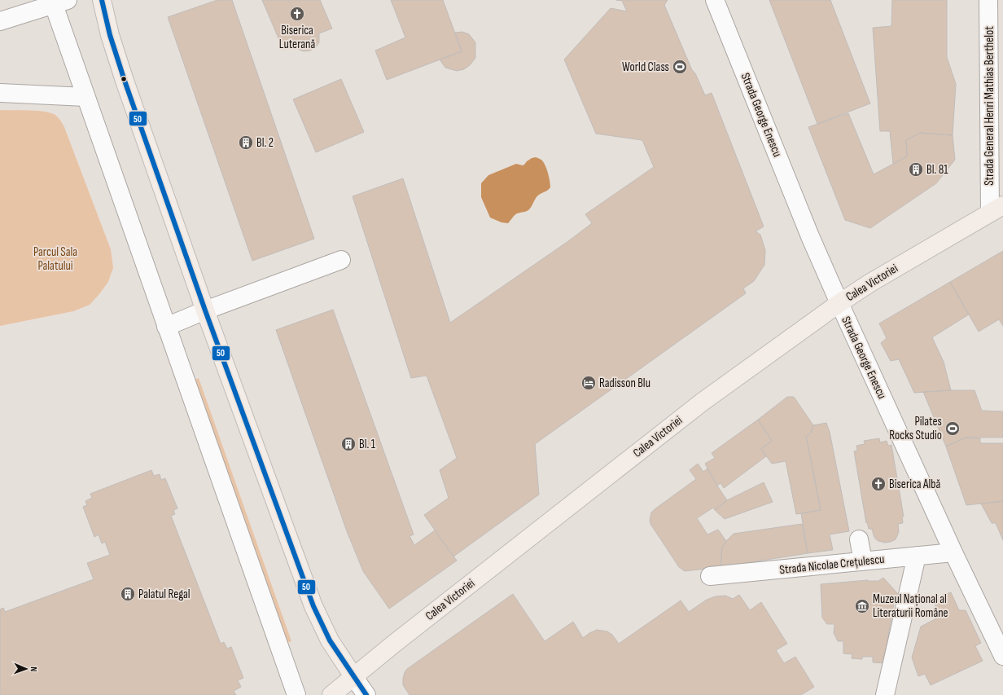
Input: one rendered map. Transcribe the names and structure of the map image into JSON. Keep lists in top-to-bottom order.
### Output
{
  "streets": {
    "main road": ["Calea Victoriei"],
    "street": ["Strada General Henri Mathias Berthelot", "Strada George Enescu", "Strada Nicolae Crețulescu"]
  },
  "crossings": [
    ["Strada General Henri Mathias Berthelot", "Calea Victoriei"],
    ["Strada George Enescu", "Calea Victoriei"],
    ["Strada George Enescu", "Strada Nicolae Crețulescu"]
  ],
  "parks": ["Parcul Sala Palatului"],
  "places": {
    "church": ["Biserica Luterană", "Biserica Albă"],
    "sports": ["World Class", "Pilates Rocks Studio"],
    "building": [
      "Bl. 2",
      "Bl. 81",
      "Bl. 1",
      "Palatul Regal"
    ],
    "hotel": ["Radisson Blu"],
    "museum": ["Muzeul Național al Literaturii Române"]
  },
  "lines": ["transit line 50"],
  "north": "right"
}
